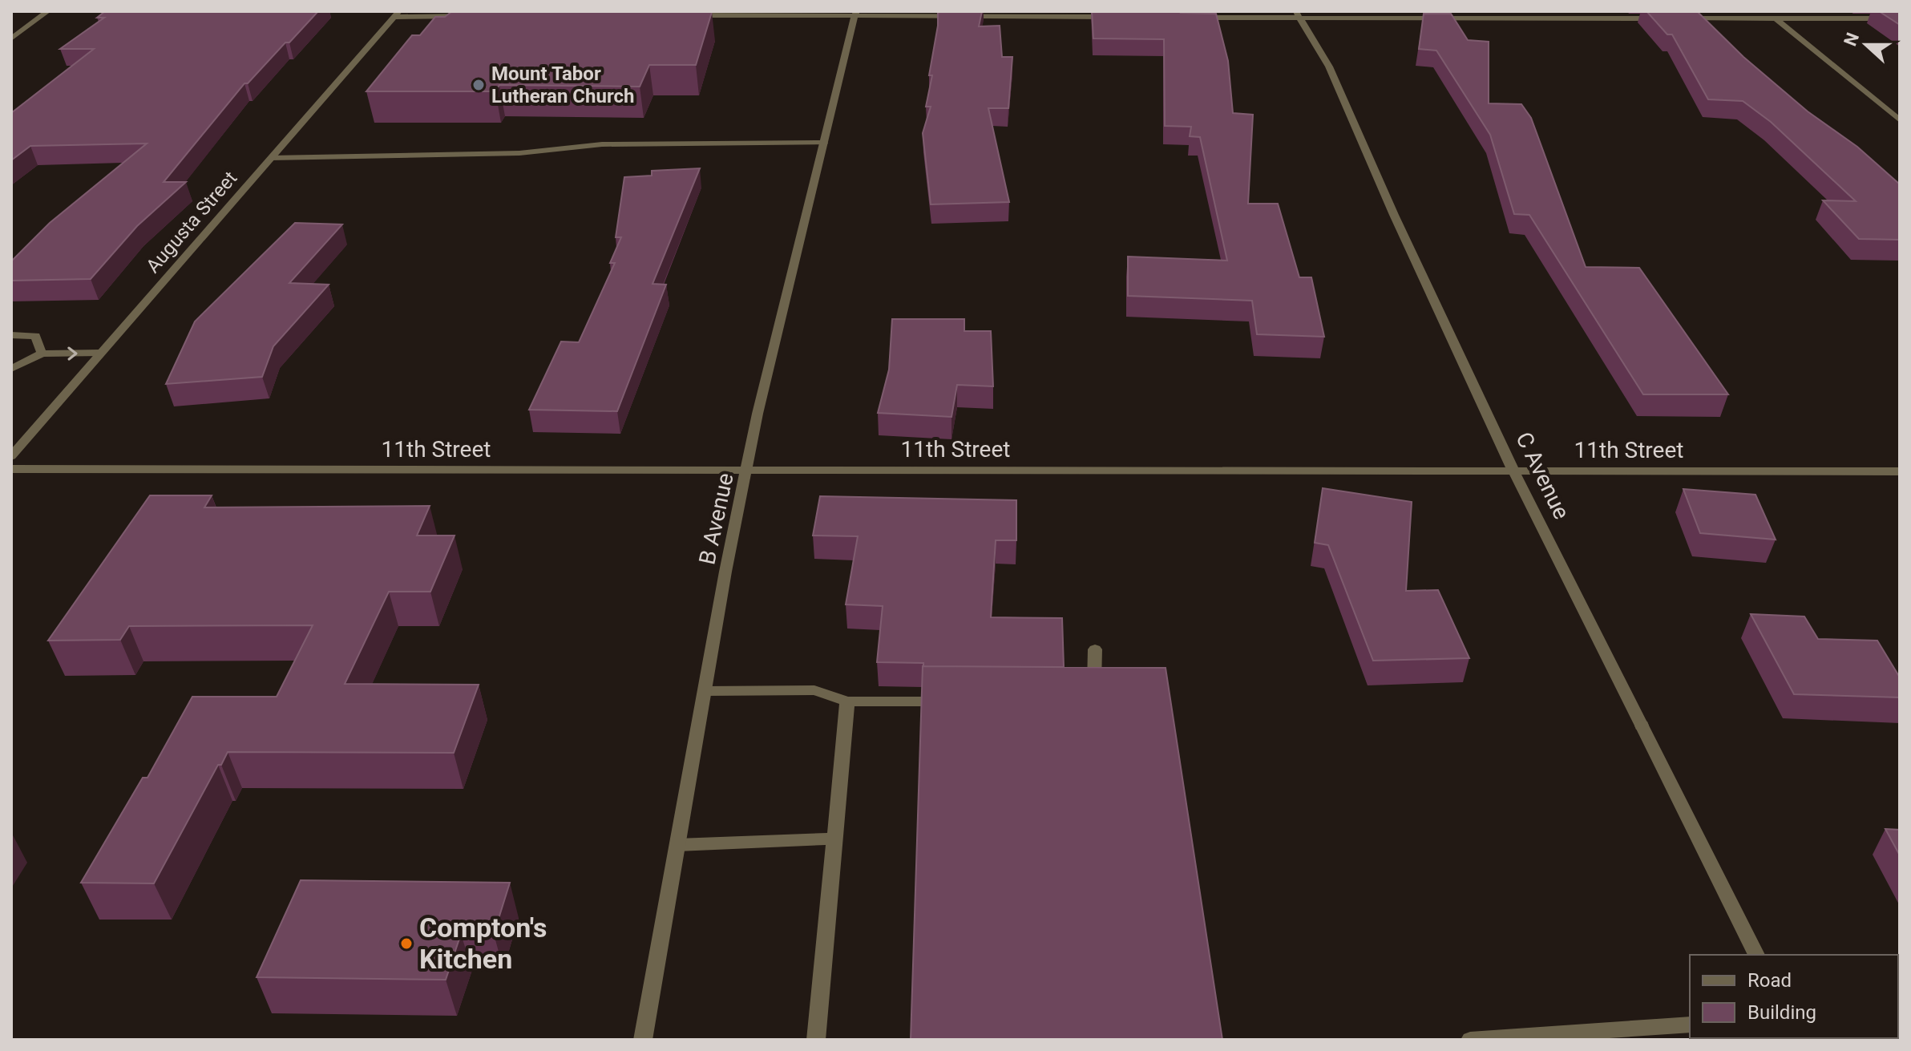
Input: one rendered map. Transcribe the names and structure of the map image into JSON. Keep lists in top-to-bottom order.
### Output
{
  "streets": {
    "street": [
      "Augusta Street",
      "11th Street",
      "C Avenue",
      "B Avenue"
    ]
  },
  "crossings": [
    ["11th Street", "C Avenue"],
    ["11th Street", "B Avenue"]
  ],
  "places": ["Mount Tabor Lutheran Church", "Compton's Kitchen"],
  "legend": ["Road", "Building"],
  "north": "left"
}
